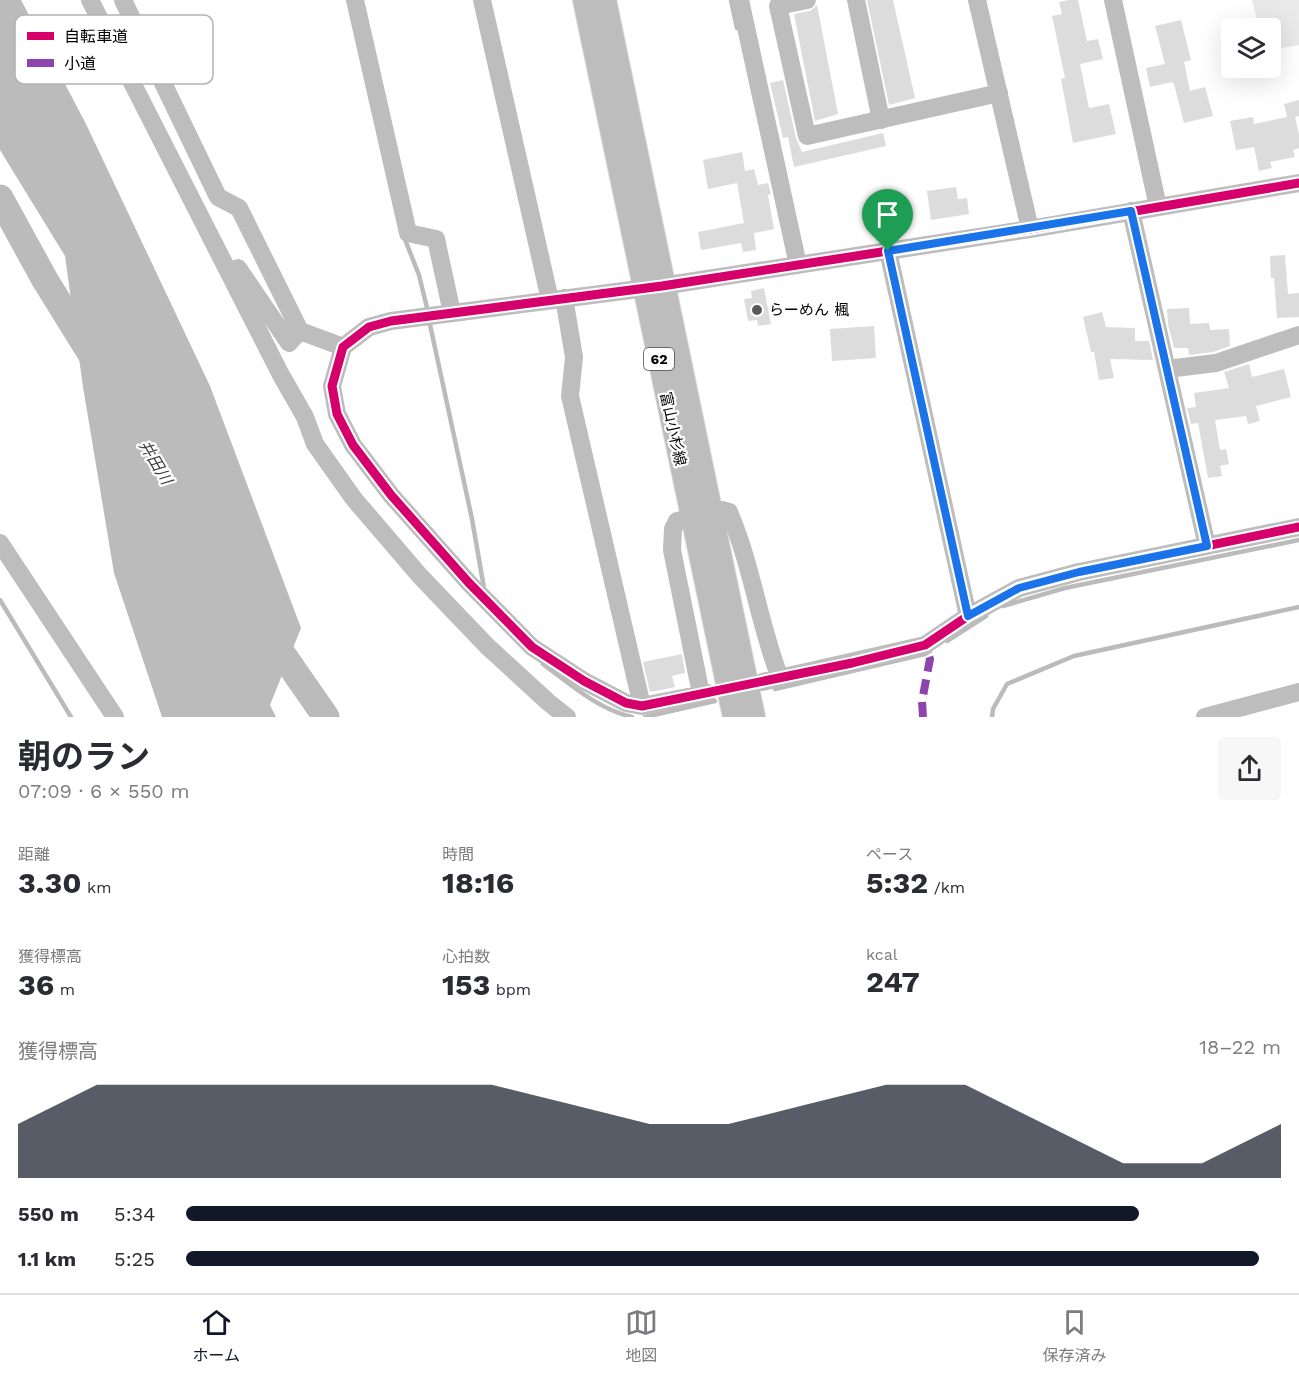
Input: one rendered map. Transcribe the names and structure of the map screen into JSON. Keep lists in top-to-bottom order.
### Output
{
  "streets": {
    "main road": ["62", "富山小杉線"]
  },
  "water": ["井田川"],
  "places": ["らーめん 楓"],
  "legend": ["自転車道", "小道"],
  "page": {
    "heading": ["朝のラン", "07:09 · 6 × 550 m"],
    "stats": [
      ["距離", "3.30 km"],
      ["時間", "18:16"],
      ["ペース", "5:32 /km"],
      ["獲得標高", "36 m"],
      ["心拍数", "153 bpm"],
      ["kcal", "247"]
    ],
    "chart": ["獲得標高", "18–22 m"],
    "list": [
      {
        "name": "550 m",
        "note": "5:34"
      },
      {
        "name": "1.1 km",
        "note": "5:25"
      }
    ],
    "tabs": ["ホーム", "地図", "保存済み"]
  }
}
